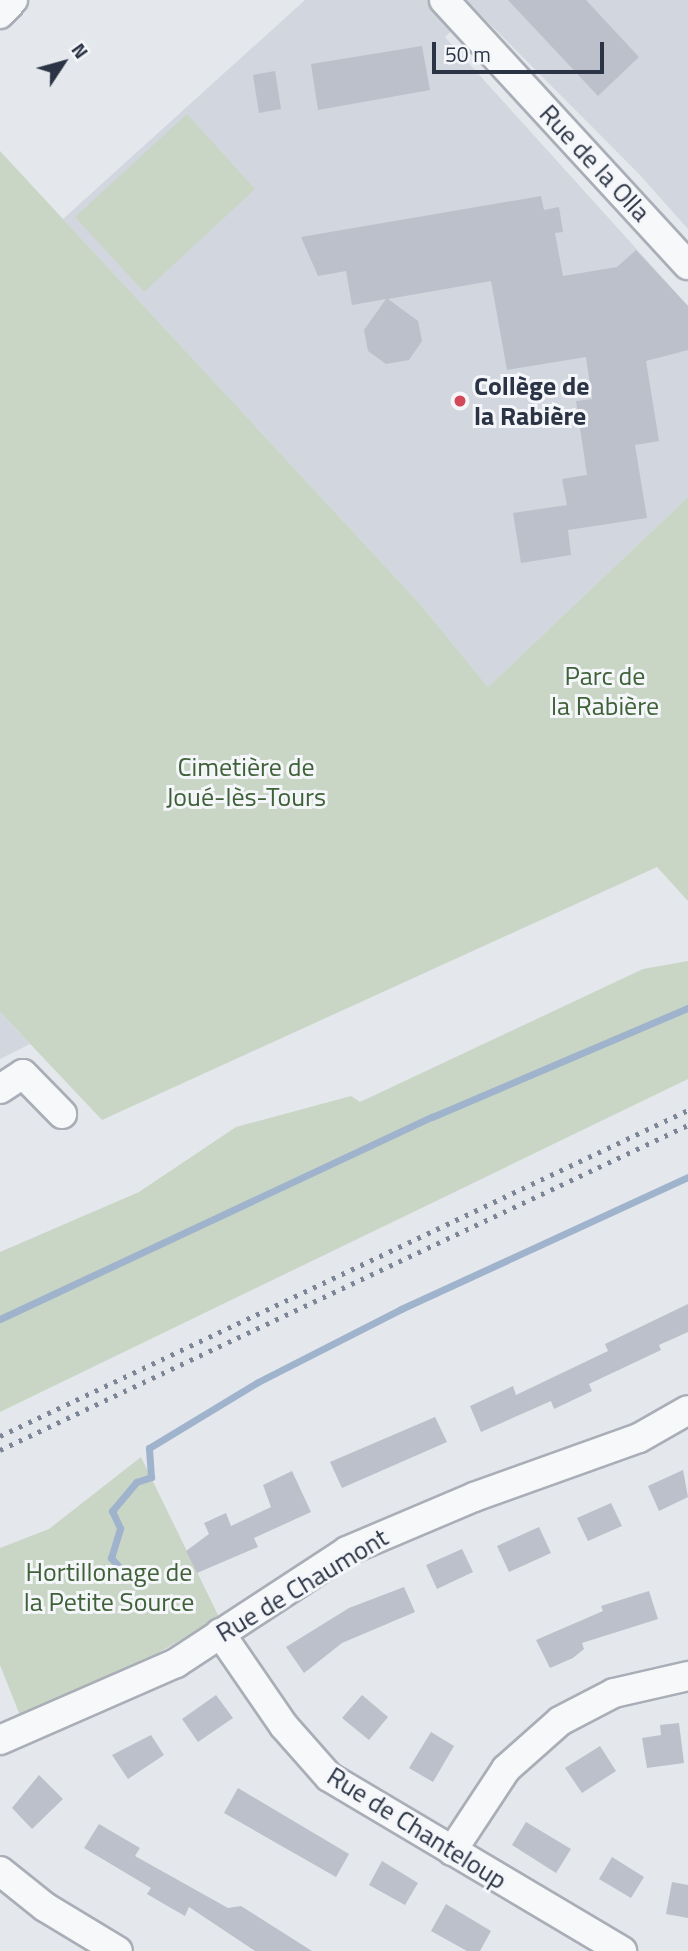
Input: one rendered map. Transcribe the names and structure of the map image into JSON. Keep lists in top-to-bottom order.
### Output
{
  "streets": {
    "street": ["Rue de la Olla", "Rue de Chaumont", "Rue de Chanteloup"]
  },
  "crossings": [
    ["Rue de Chaumont", "Rue de Chanteloup"]
  ],
  "parks": ["Parc de la Rabière", "Cimetière de Joué-lès-Tours", "Hortillonage de la Petite Source"],
  "places": ["Collège de la Rabière"],
  "scale_bar": "50 m",
  "north": "top right"
}
